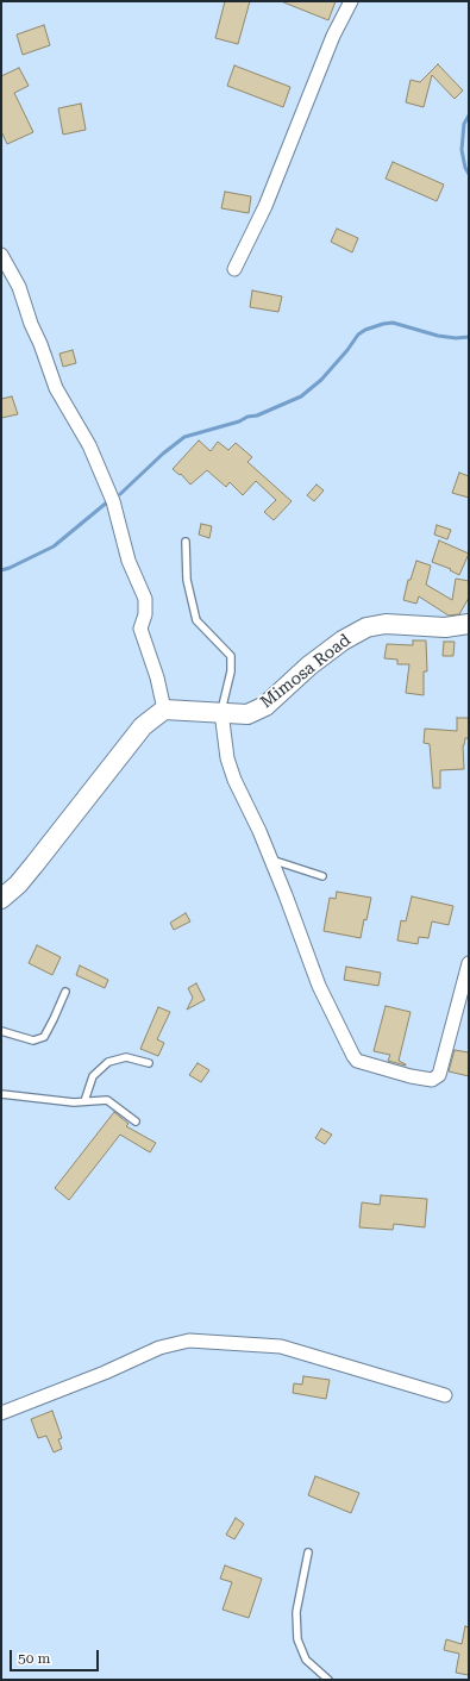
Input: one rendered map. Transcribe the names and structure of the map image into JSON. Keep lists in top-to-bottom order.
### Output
{
  "streets": {
    "street": ["Mimosa Road"]
  },
  "scale_bar": "50 m"
}
